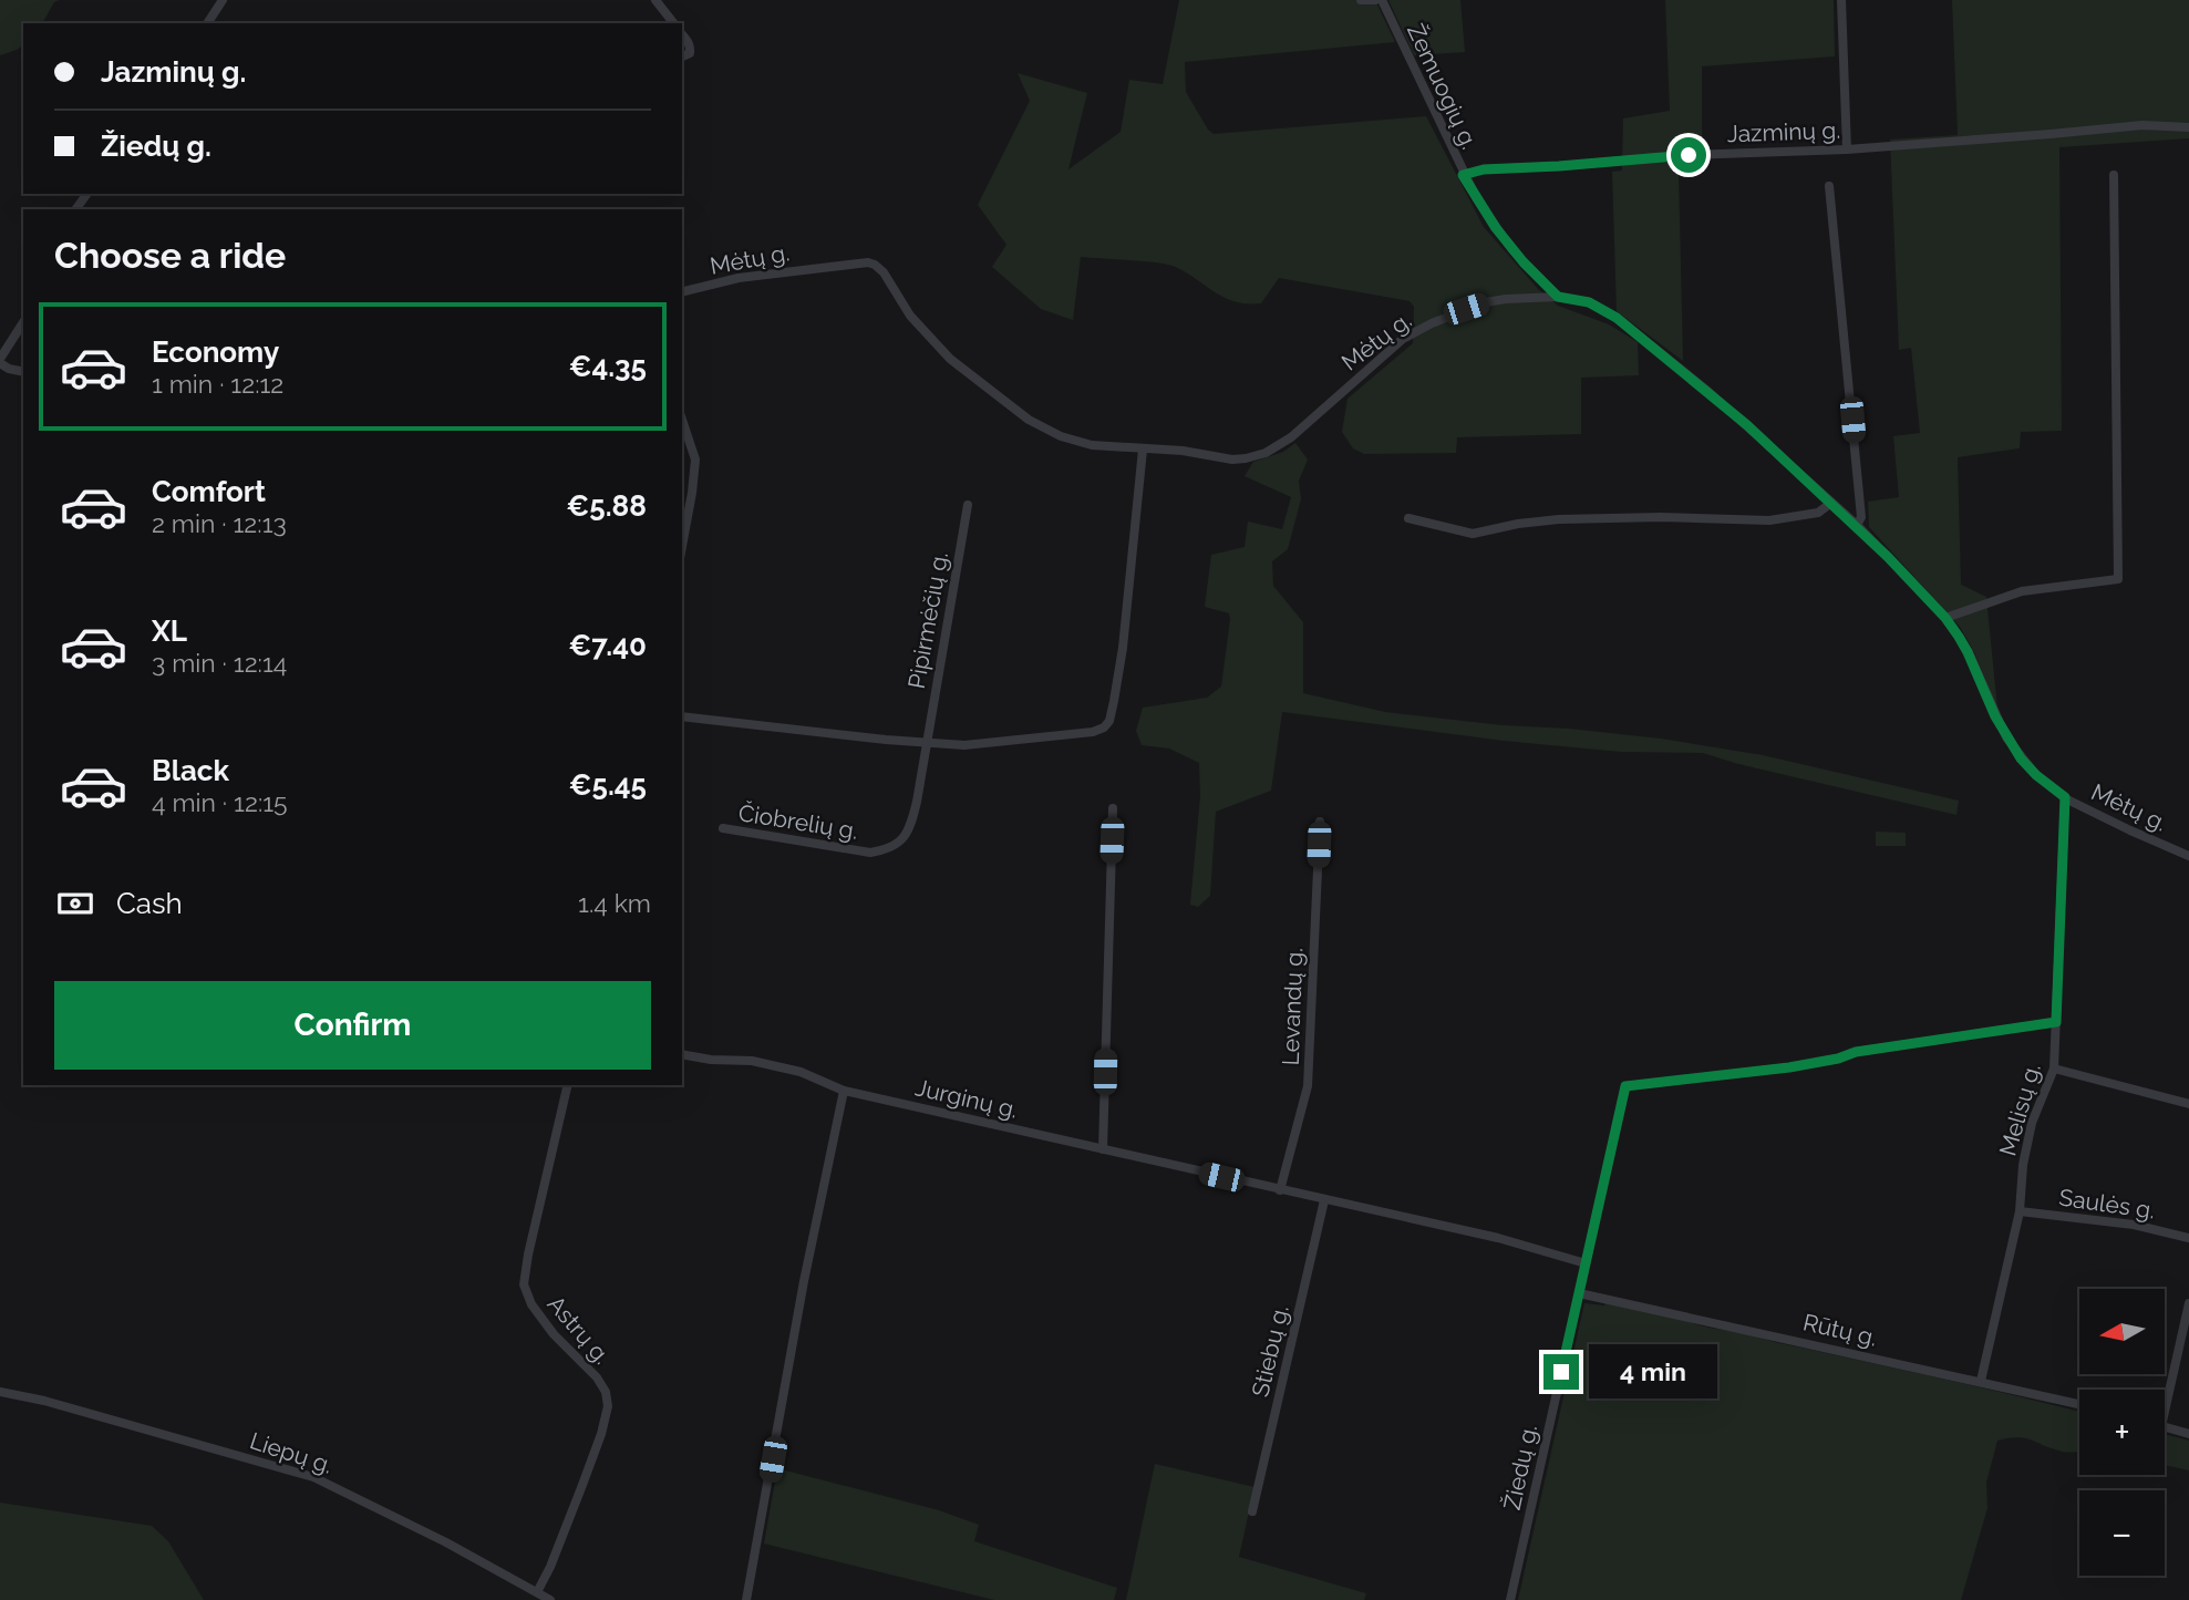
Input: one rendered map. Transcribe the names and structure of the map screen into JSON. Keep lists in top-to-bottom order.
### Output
{
  "streets": {
    "street": [
      "Žemuogių g.",
      "Jazminų g.",
      "Mėtų g.",
      "Pipirmėčių g.",
      "Čiobrelių g.",
      "Levandų g.",
      "Jurginų g.",
      "Melisų g.",
      "Saulės g.",
      "Astrų g.",
      "Rūtų g.",
      "Stiebų g.",
      "Liepų g.",
      "Žiedų g."
    ]
  },
  "crossings": [
    ["Žemuogių g.", "Jazminų g."],
    ["Žemuogių g.", "Mėtų g."],
    ["Mėtų g.", "Melisų g."],
    ["Pipirmėčių g.", "Čiobrelių g."],
    ["Levandų g.", "Jurginų g."],
    ["Jurginų g.", "Stiebų g."],
    ["Jurginų g.", "Žiedų g."],
    ["Melisų g.", "Saulės g."],
    ["Melisų g.", "Rūtų g."],
    ["Melisų g.", "Žiedų g."],
    ["Astrų g.", "Liepų g."],
    ["Rūtų g.", "Žiedų g."]
  ],
  "north": "left",
  "page": {
    "banner": ["Jazminų g.", "Žiedų g."],
    "heading": "Choose a ride",
    "list": [
      {
        "name": "Economy",
        "note": "1 min · 12:12",
        "value": "€4.35"
      },
      {
        "name": "Comfort",
        "note": "2 min · 12:13",
        "value": "€5.88"
      },
      {
        "name": "XL",
        "note": "3 min · 12:14",
        "value": "€7.40"
      },
      {
        "name": "Black",
        "note": "4 min · 12:15",
        "value": "€5.45"
      }
    ],
    "pay": ["Cash", "1.4 km"],
    "buttons": "Confirm",
    "map_buttons": ["+", "−"],
    "bubble": "4 min"
  }
}
